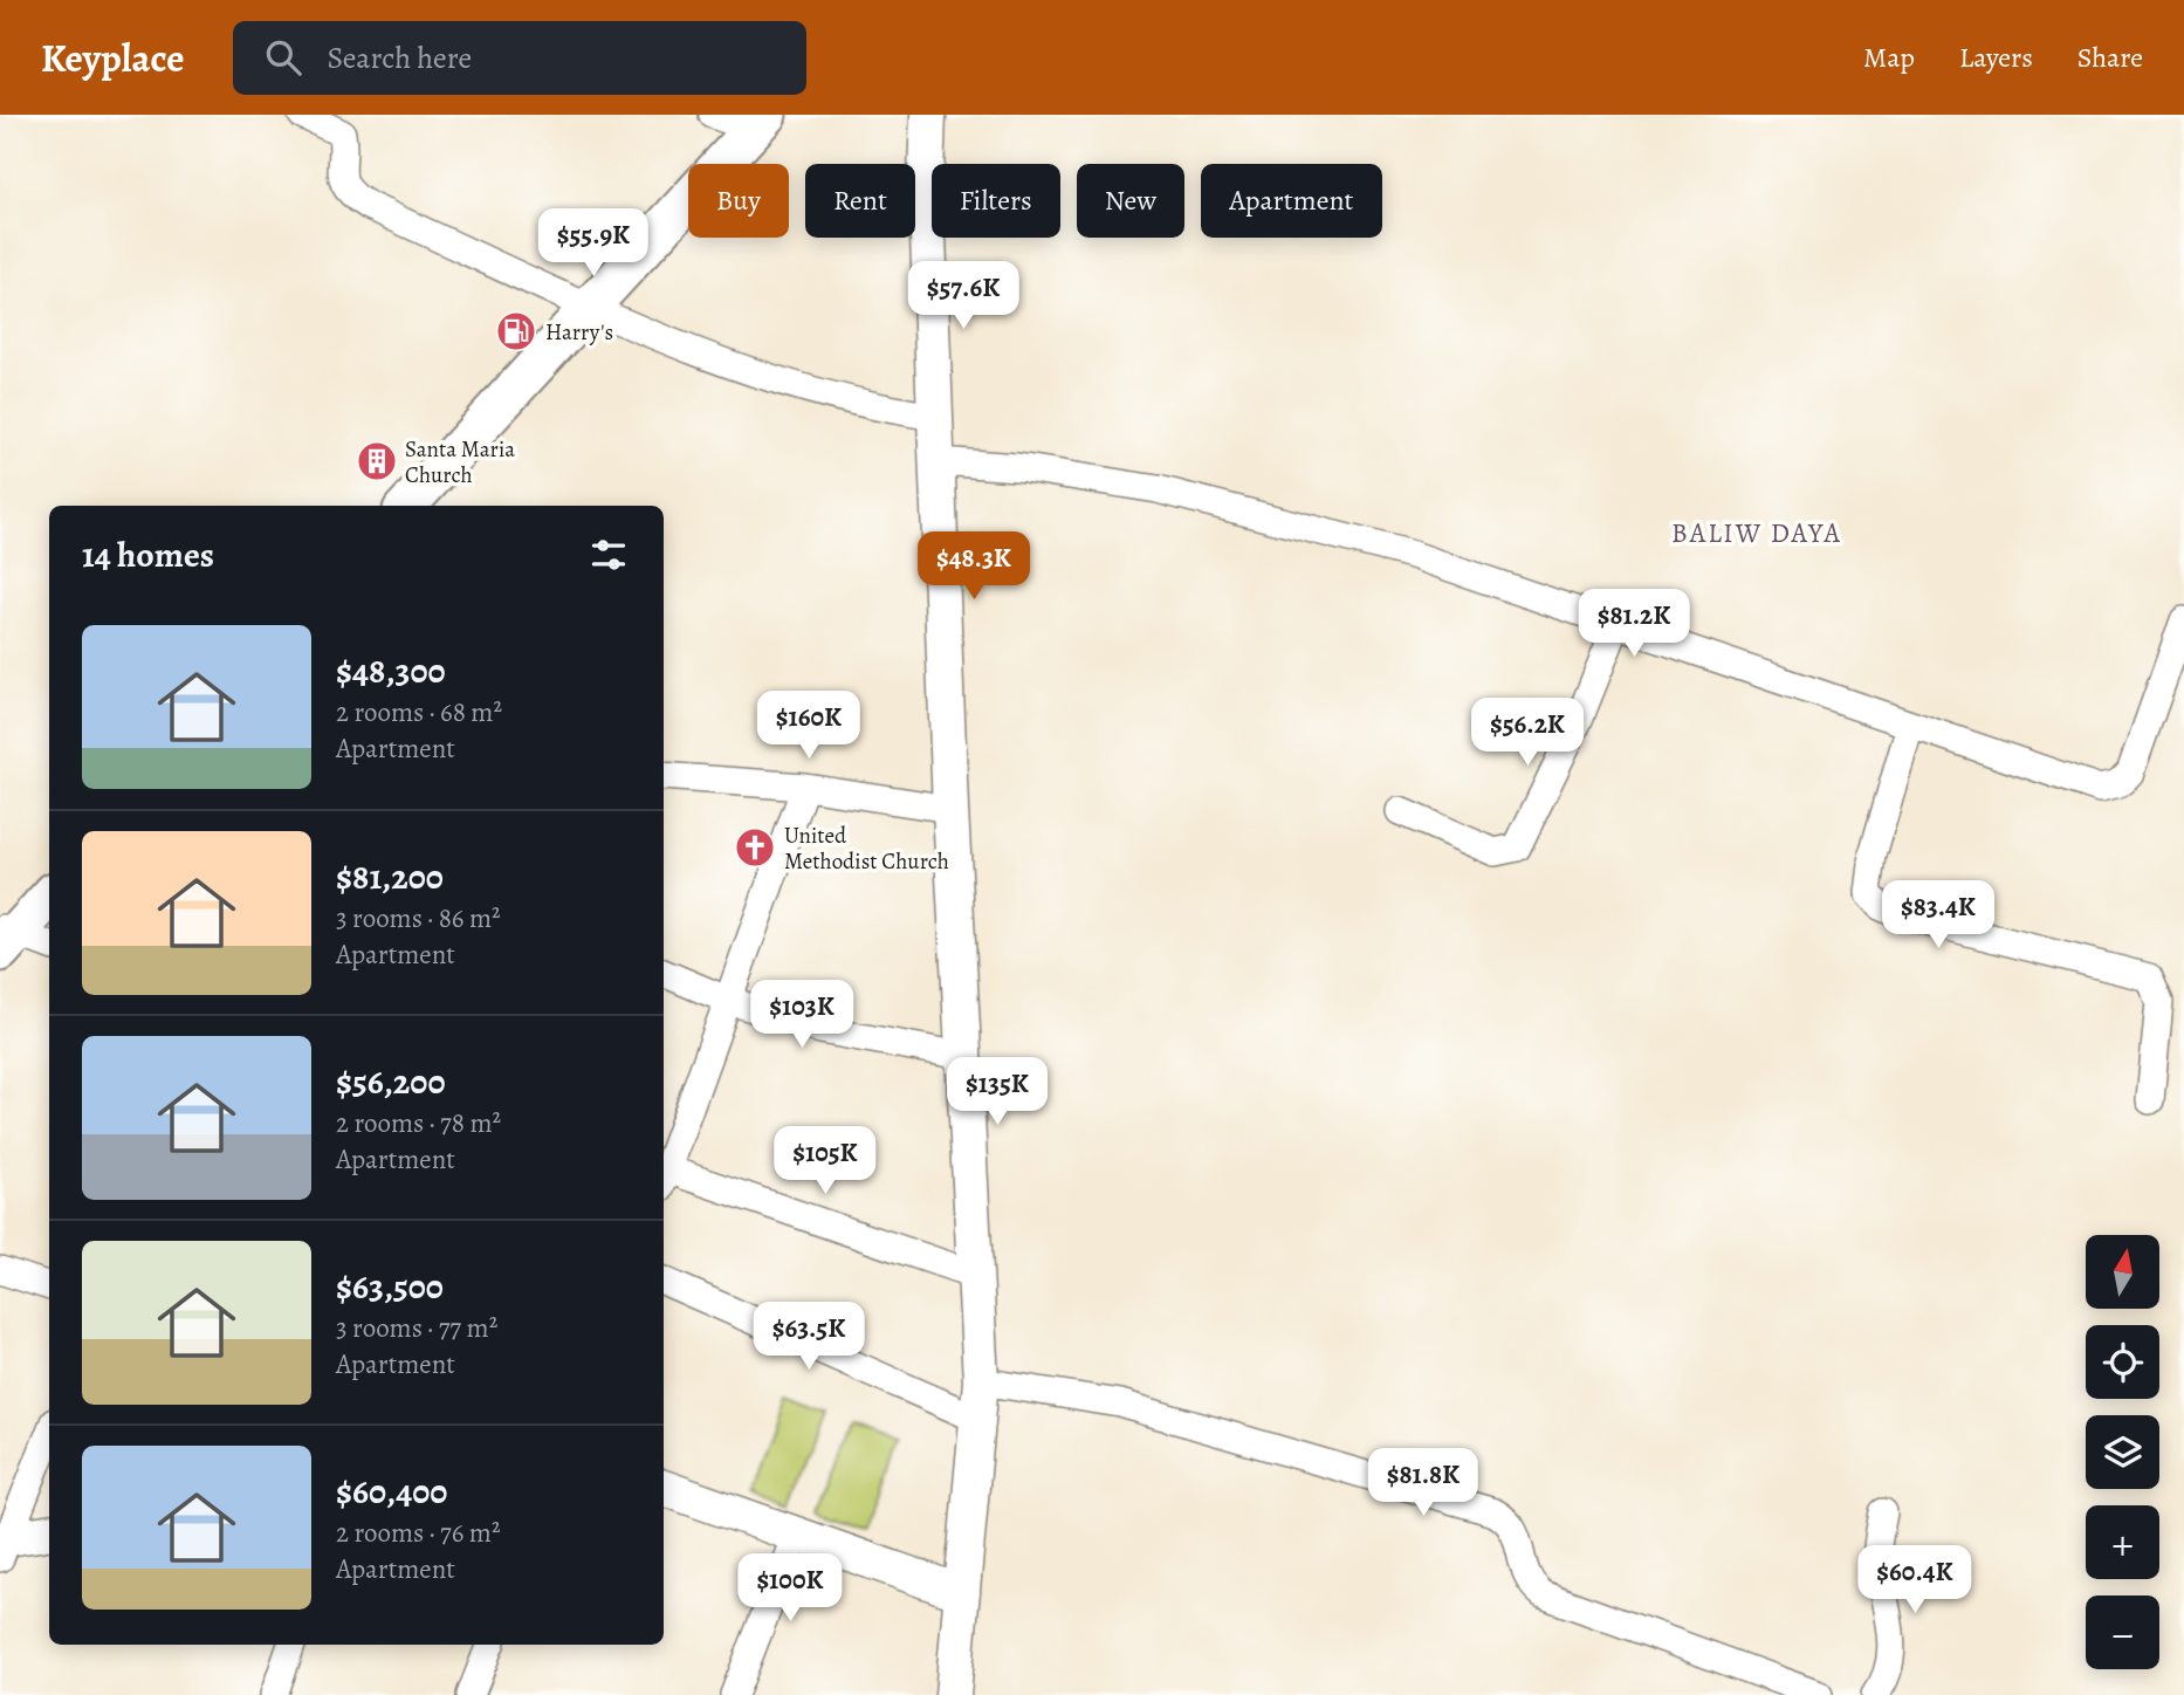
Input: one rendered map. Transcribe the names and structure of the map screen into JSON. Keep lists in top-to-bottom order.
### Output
{
  "districts": ["BALIW DAYA"],
  "places": {
    "fuel station": ["Harry's"],
    "building": ["Santa Maria Church"],
    "church": ["United Methodist Church"]
  },
  "north": "top",
  "page": {
    "header": "Keyplace",
    "search": "Search here",
    "nav": ["Map", "Layers", "Share"],
    "chip": [
      "Buy",
      "Rent",
      "Filters",
      "New",
      "Apartment"
    ],
    "price": [
      "$55.9K",
      "$57.6K",
      "$48.3K",
      "$81.2K",
      "$160K",
      "$56.2K",
      "$83.4K",
      "$103K",
      "$135K",
      "$105K",
      "$63.5K",
      "$81.8K",
      "$60.4K",
      "$100K"
    ],
    "heading": "14 homes",
    "list": [
      {
        "name": "$48,300",
        "note": "2 rooms · 68 m² · Apartment"
      },
      {
        "name": "$81,200",
        "note": "3 rooms · 86 m² · Apartment"
      },
      {
        "name": "$56,200",
        "note": "2 rooms · 78 m² · Apartment"
      },
      {
        "name": "$63,500",
        "note": "3 rooms · 77 m² · Apartment"
      },
      {
        "name": "$60,400",
        "note": "2 rooms · 76 m² · Apartment"
      }
    ],
    "map_buttons": ["+", "−"]
  }
}
